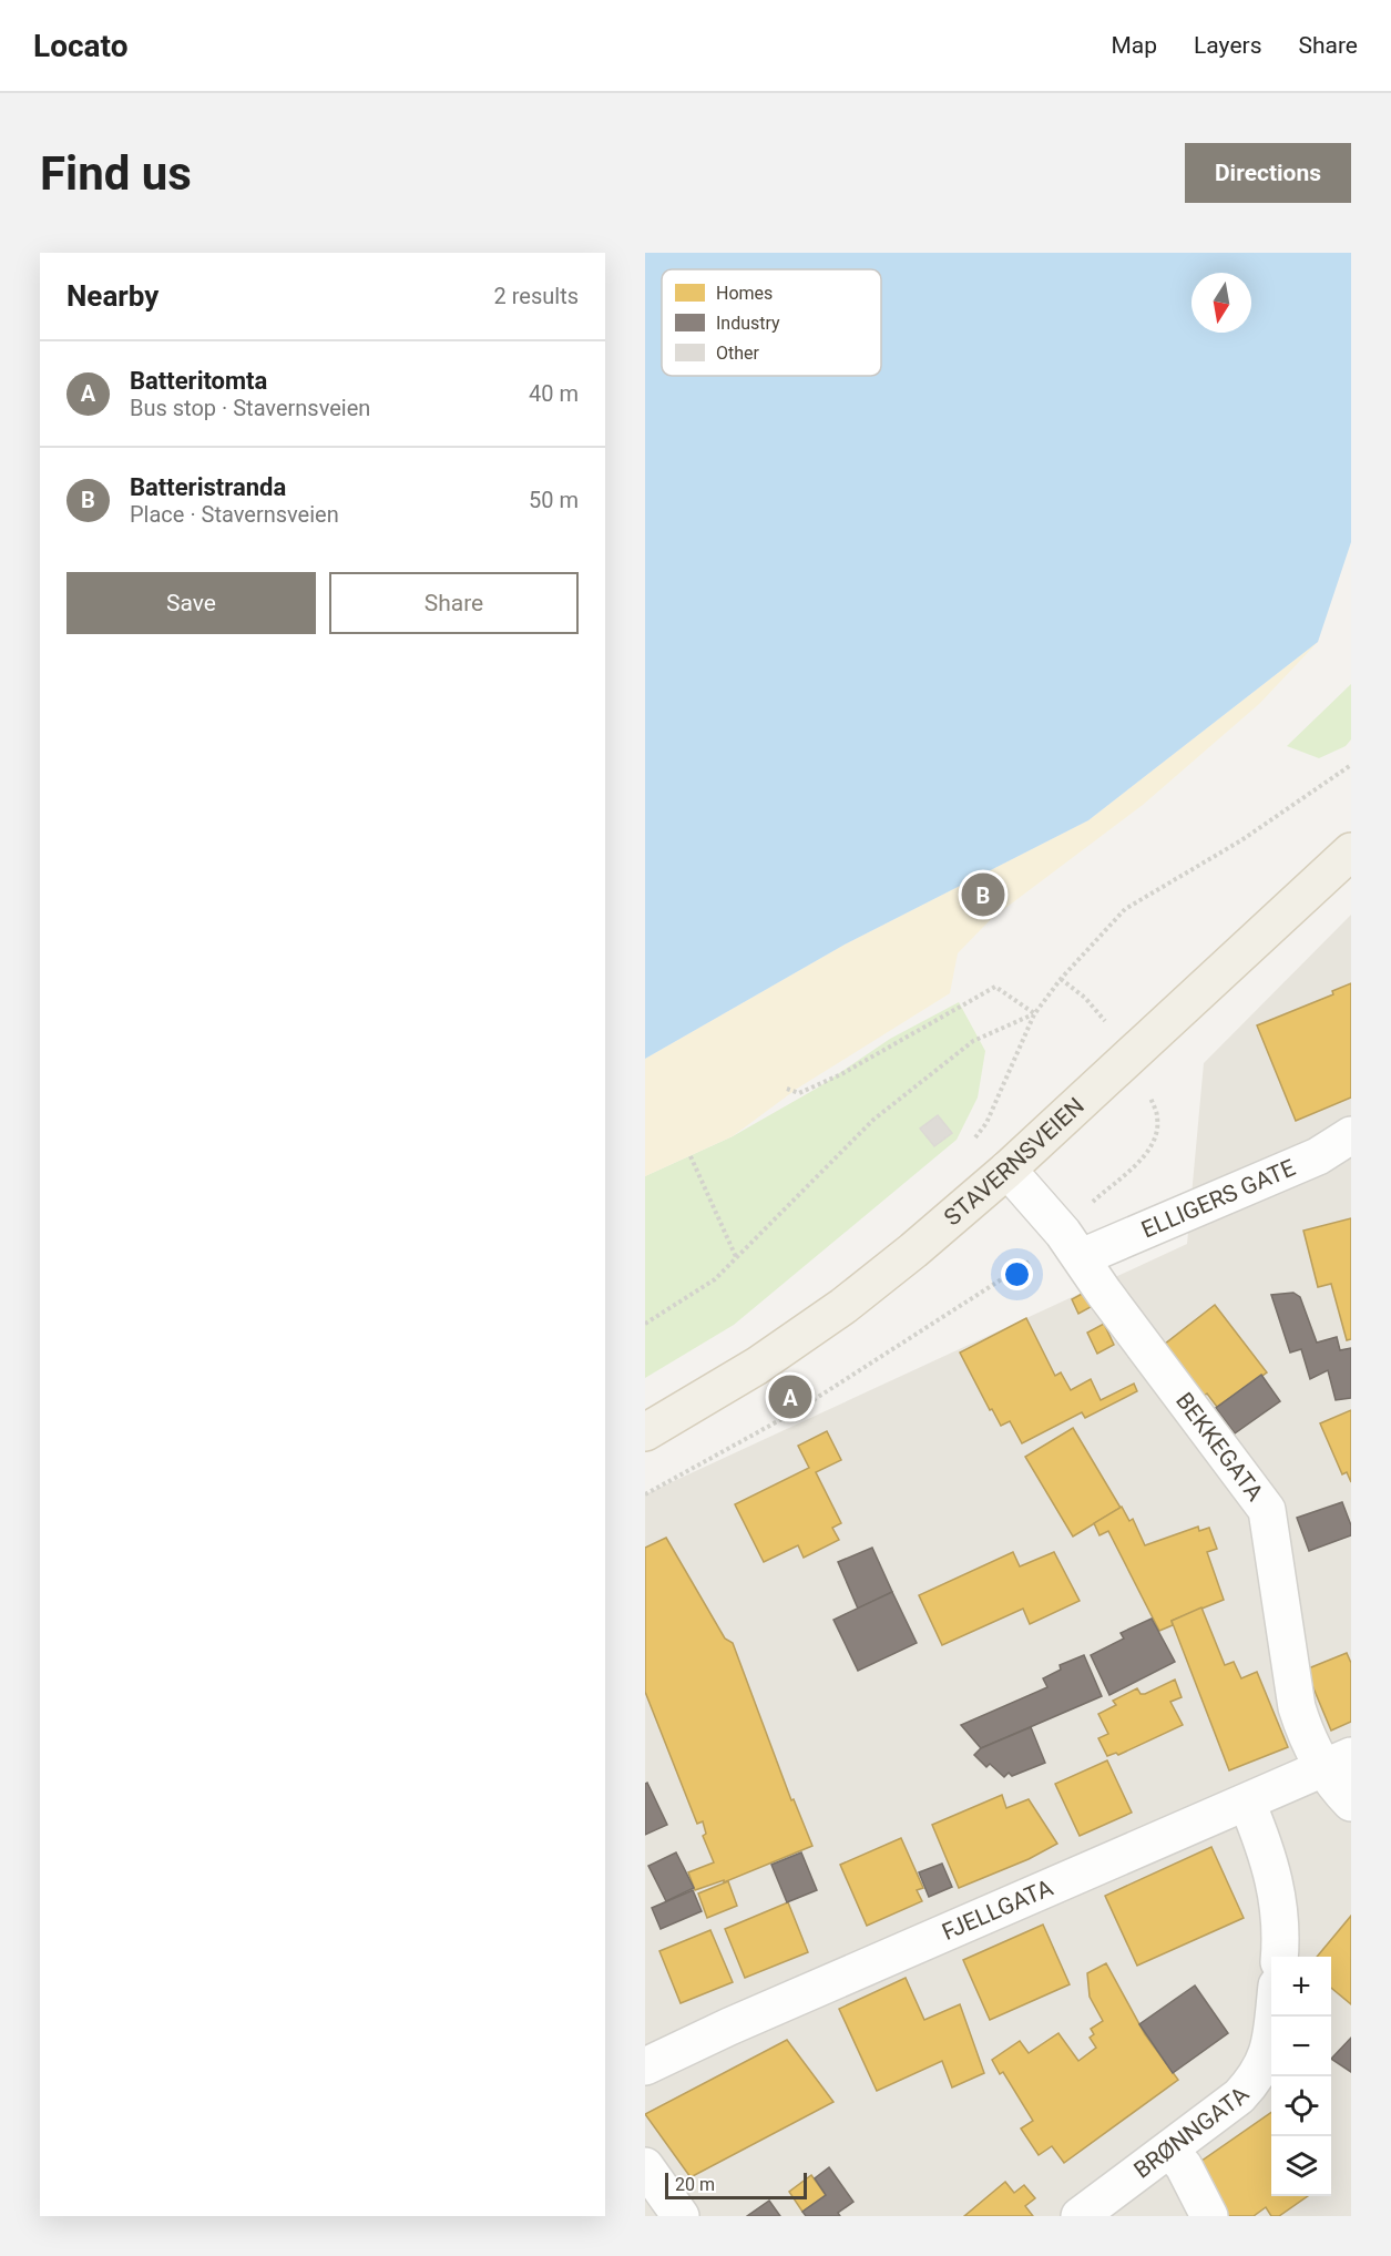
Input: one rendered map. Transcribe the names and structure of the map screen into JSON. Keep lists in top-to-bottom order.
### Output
{
  "streets": {
    "main road": ["STAVERNSVEIEN"],
    "street": [
      "ELLIGERS GATE",
      "BEKKEGATA",
      "FJELLGATA",
      "BRØNNGATA"
    ]
  },
  "crossings": [
    ["STAVERNSVEIEN", "BEKKEGATA"],
    ["ELLIGERS GATE", "BEKKEGATA"],
    ["BEKKEGATA", "FJELLGATA"]
  ],
  "legend": ["Homes", "Industry", "Other"],
  "scale_bar": "20 m",
  "north": "bottom",
  "page": {
    "header": "Locato",
    "nav": ["Map", "Layers", "Share"],
    "buttons": [
      "Directions",
      ["Save", "Share"]
    ],
    "title": "Find us",
    "heading": ["Nearby", "2 results"],
    "list": [
      {
        "mark": "A",
        "name": "Batteritomta",
        "note": "Bus stop · Stavernsveien",
        "value": "40 m"
      },
      {
        "mark": "B",
        "name": "Batteristranda",
        "note": "Place · Stavernsveien",
        "value": "50 m"
      }
    ],
    "pins": ["B", "A"],
    "map_buttons": ["+", "−"],
    "scale": "20 m"
  }
}
